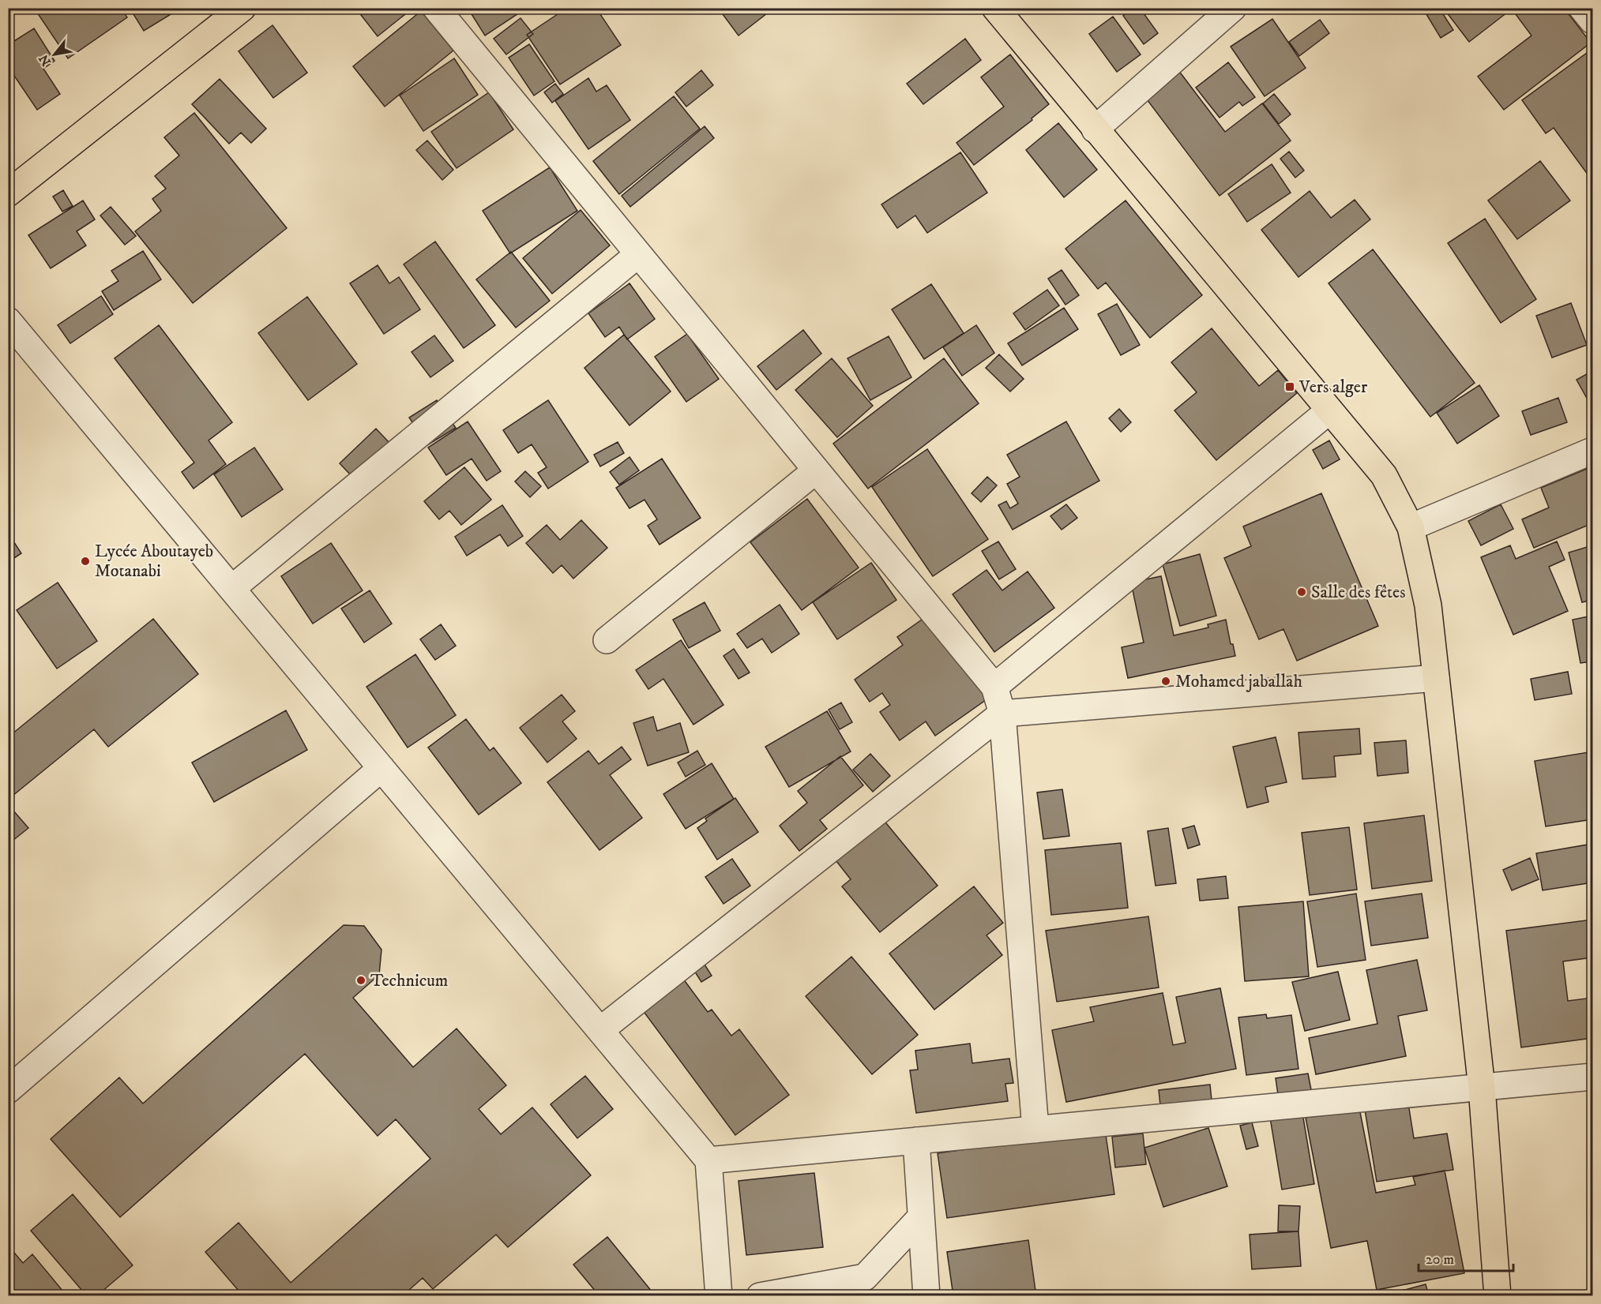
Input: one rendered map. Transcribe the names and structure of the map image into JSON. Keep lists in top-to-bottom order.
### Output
{
  "places": {
    "transit": ["Vers alger"],
    "other": [
      "Lycée Aboutayeb Motanabi",
      "Salle des fêtes",
      "Mohamed jaballah",
      "Technicum"
    ]
  },
  "scale_bar": "20 m",
  "north": "bottom left"
}
